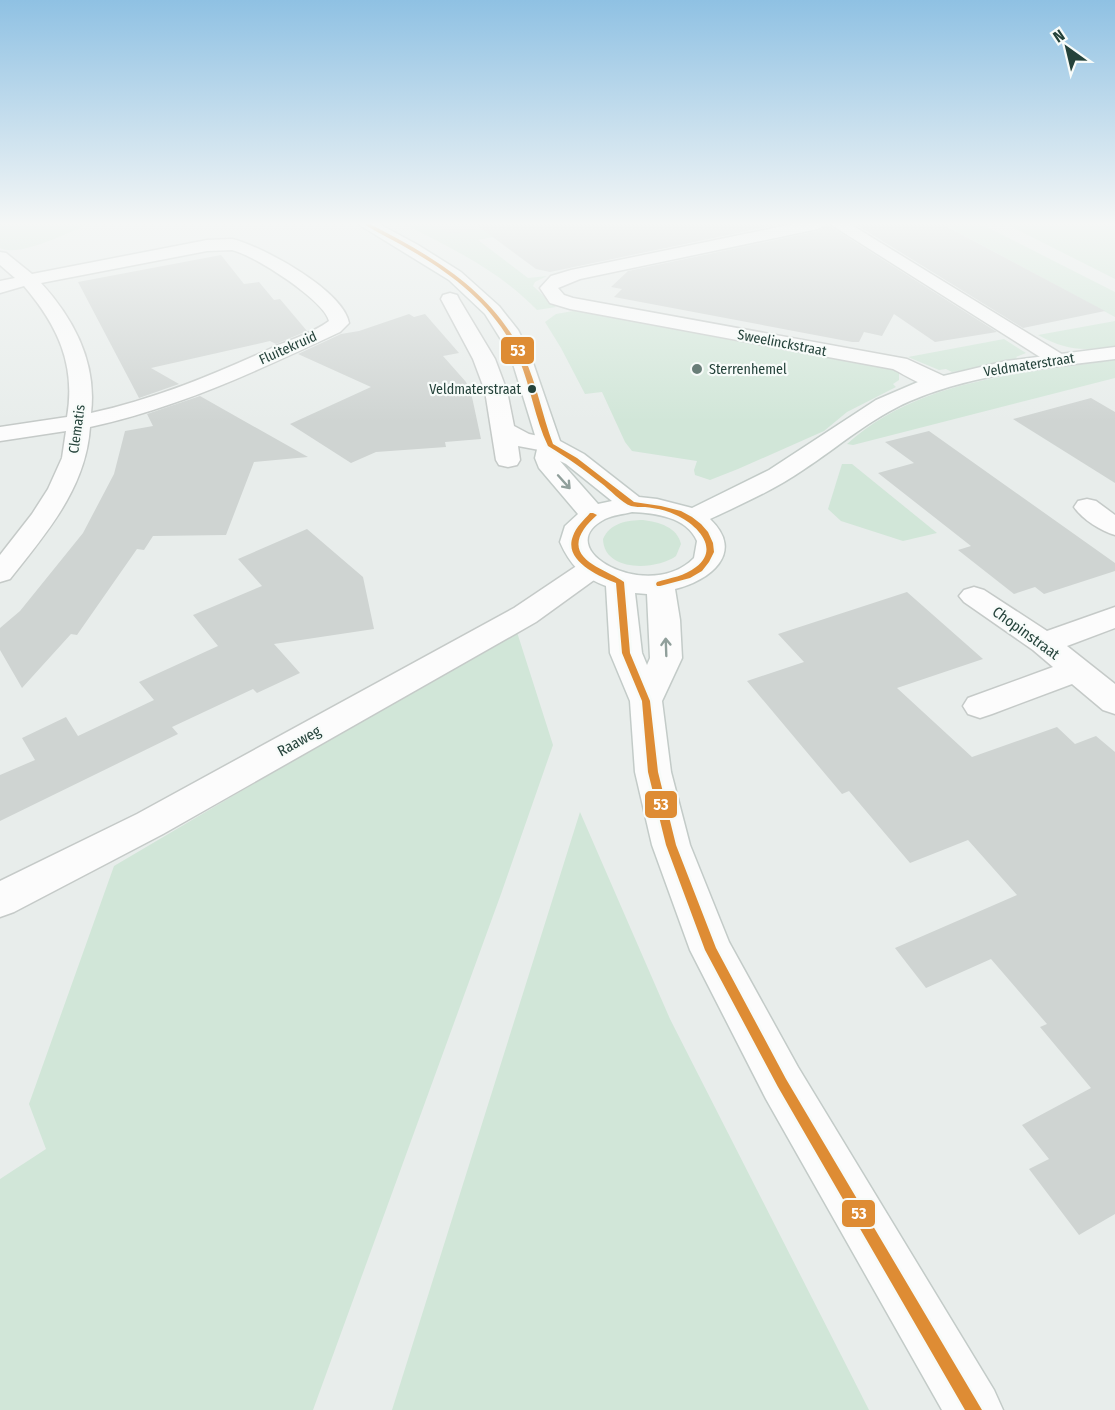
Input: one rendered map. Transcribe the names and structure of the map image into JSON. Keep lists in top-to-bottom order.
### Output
{
  "streets": {
    "street": [
      "Sweelinckstraat",
      "Fluitekruid",
      "Veldmaterstraat",
      "Clematis",
      "Chopinstraat",
      "Raaweg"
    ]
  },
  "crossings": [
    ["Sweelinckstraat", "Veldmaterstraat"],
    ["Fluitekruid", "Clematis"],
    ["Veldmaterstraat", "Raaweg"]
  ],
  "places": ["Sterrenhemel", "Veldmaterstraat"],
  "lines": ["transit line 53"],
  "north": "top left"
}
